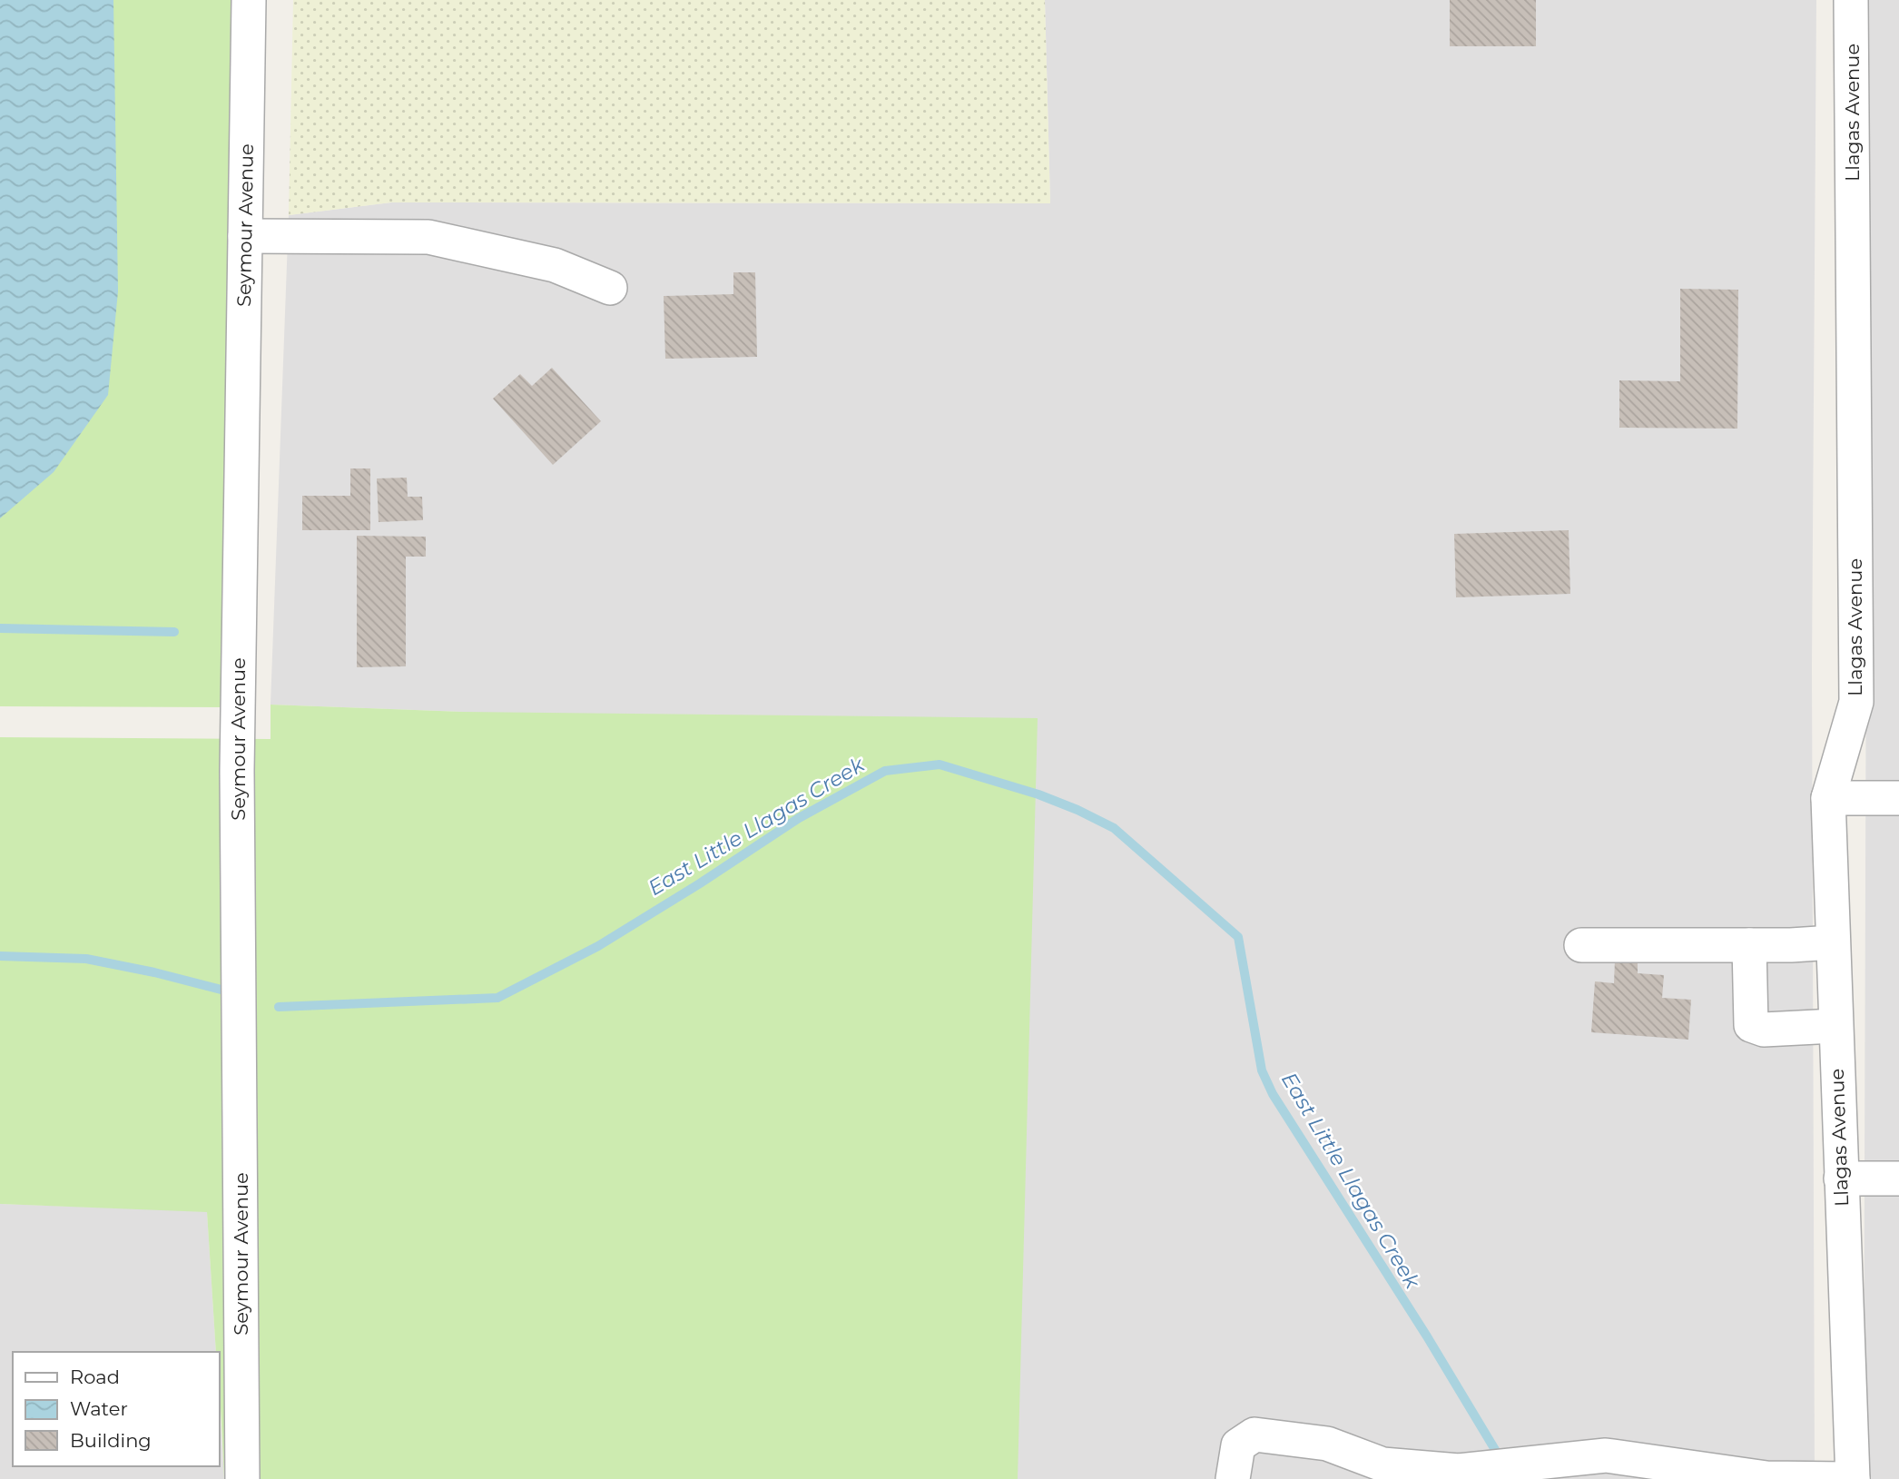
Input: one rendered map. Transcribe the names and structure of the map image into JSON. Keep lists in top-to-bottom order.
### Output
{
  "streets": {
    "street": ["Llagas Avenue", "Seymour Avenue"]
  },
  "water": ["East Little Llagas Creek"],
  "legend": ["Road", "Water", "Building"]
}
